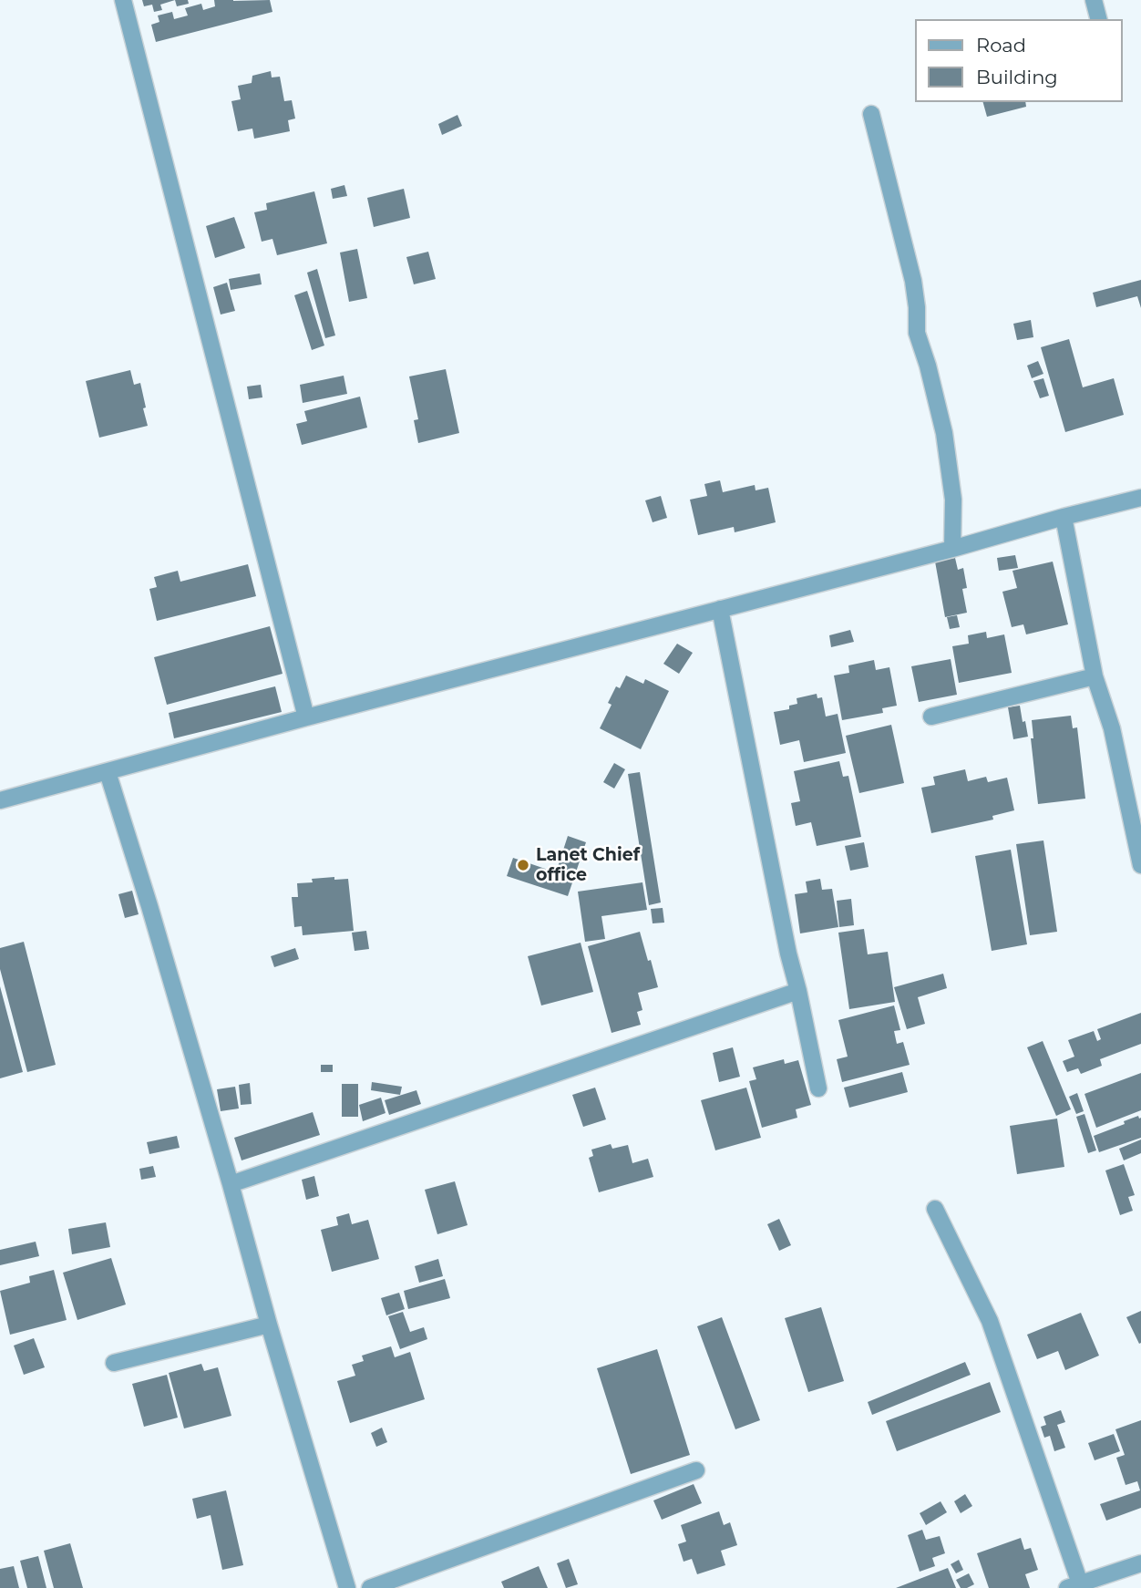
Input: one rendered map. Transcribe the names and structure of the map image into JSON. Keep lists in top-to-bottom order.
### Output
{
  "places": ["Lanet Chief office"],
  "legend": ["Road", "Building"]
}
